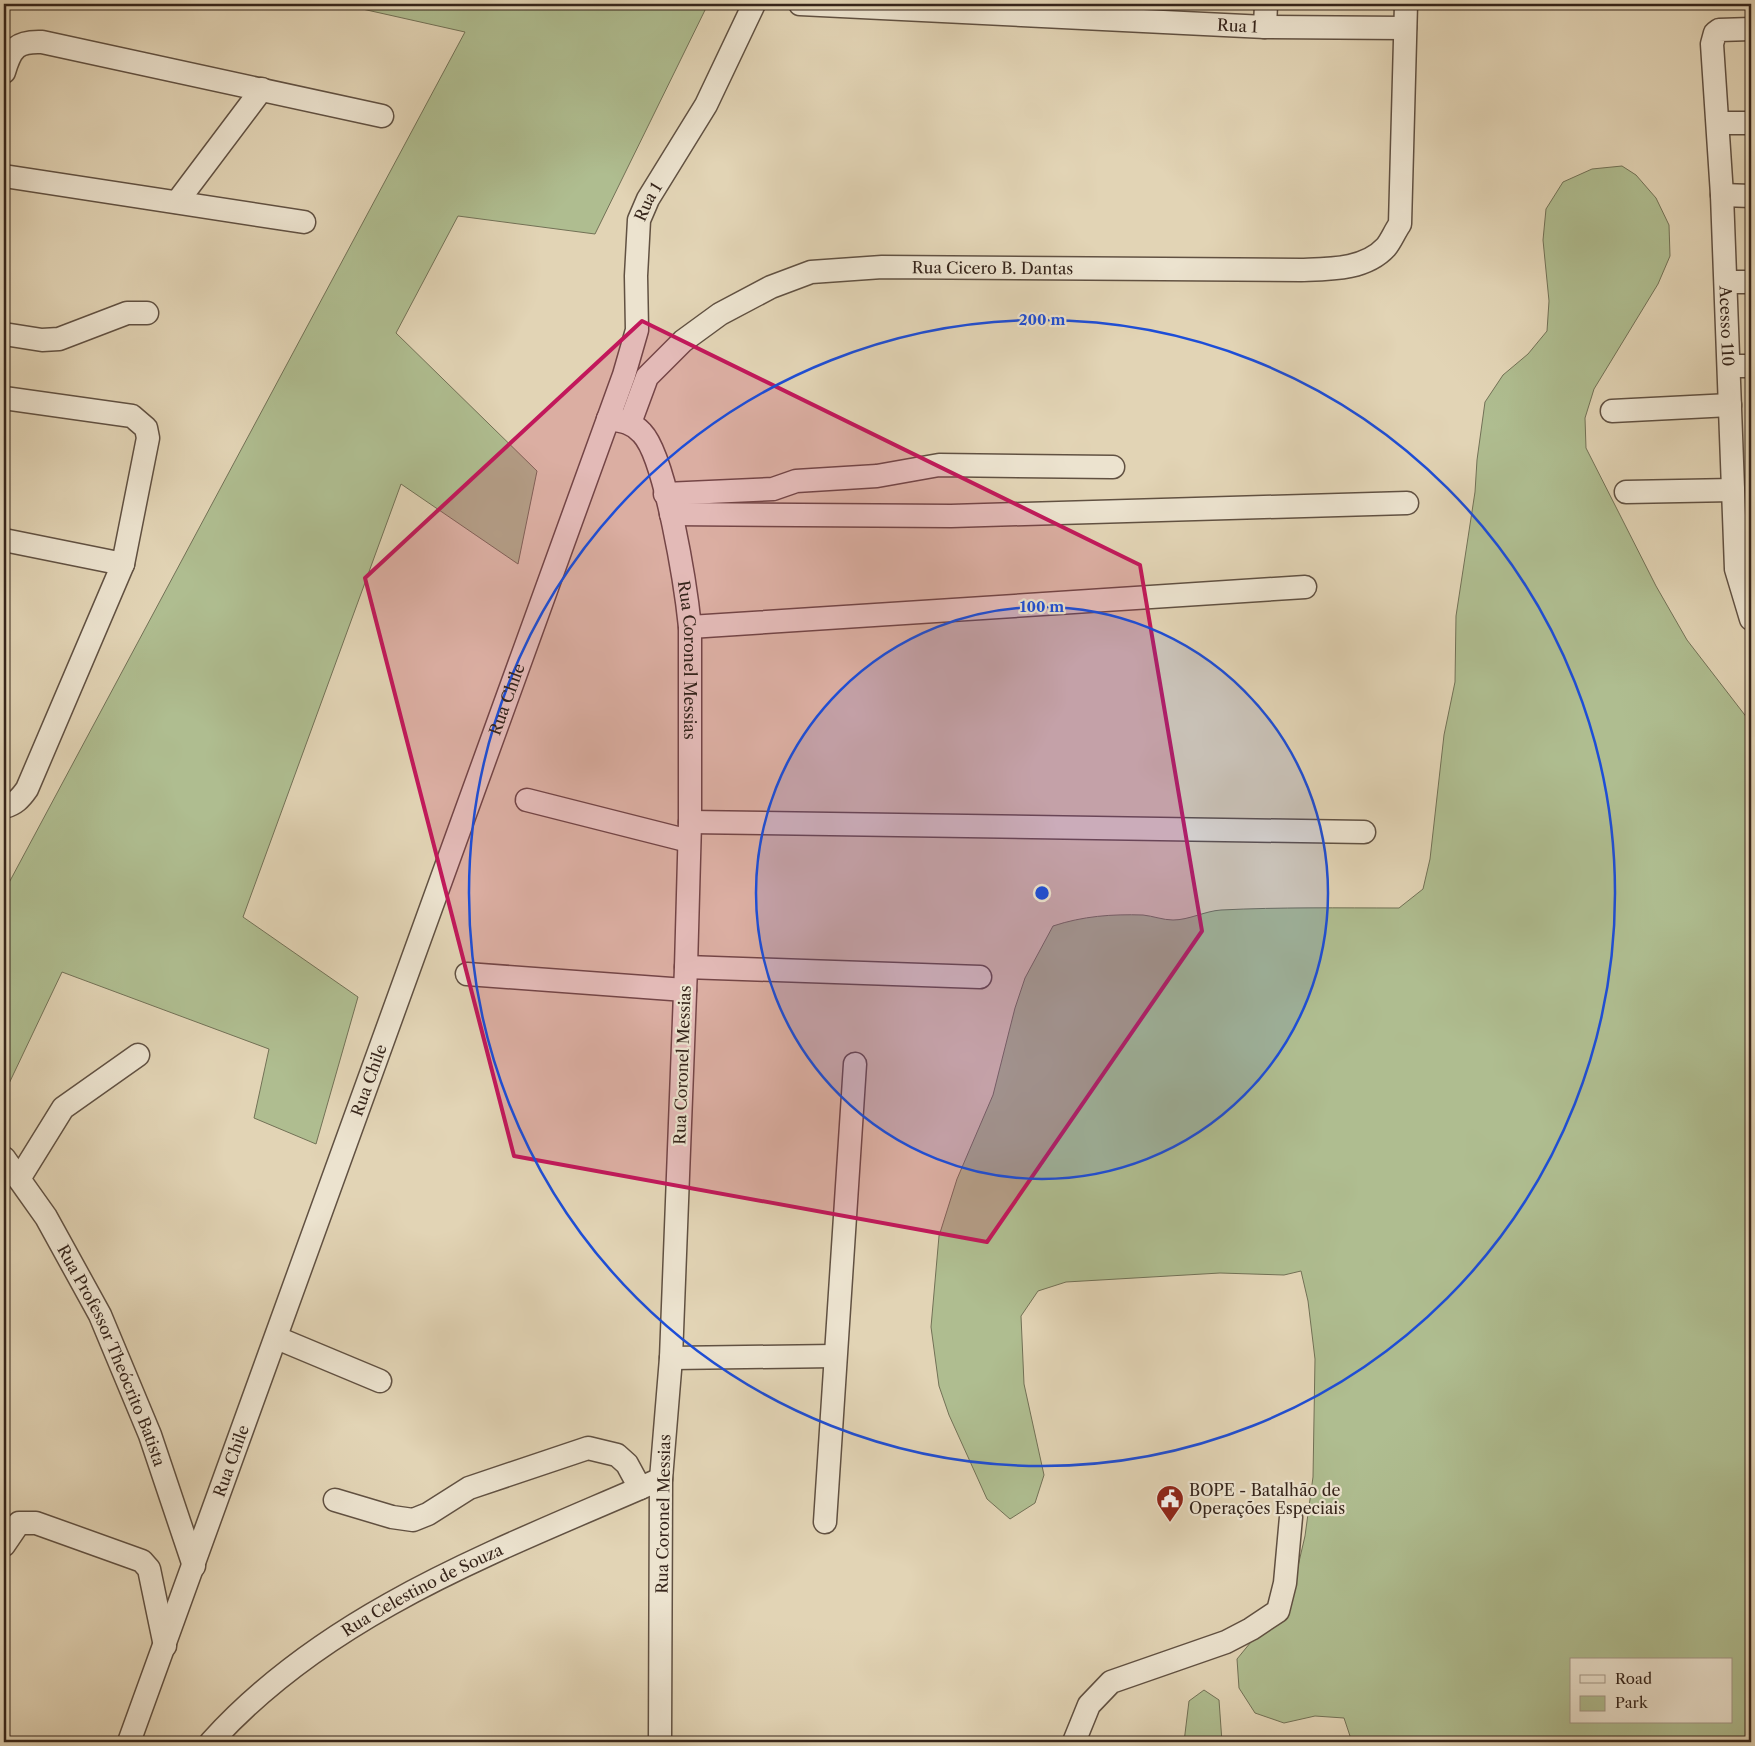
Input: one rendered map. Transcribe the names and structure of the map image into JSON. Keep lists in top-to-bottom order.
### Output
{
  "streets": {
    "street": [
      "Rua 1",
      "Rua Cicero B. Dantas",
      "Acesso 110",
      "Rua Coronel Messias",
      "Rua Chile",
      "Rua Professor Theócrito Batista",
      "Rua Celestino de Souza"
    ]
  },
  "crossings": [
    ["Rua 1", "Rua Cicero B. Dantas"],
    ["Rua 1", "Rua Chile"],
    ["Rua Cicero B. Dantas", "Rua Coronel Messias"],
    ["Rua Coronel Messias", "Rua Celestino de Souza"],
    ["Rua Chile", "Rua Professor Theócrito Batista"]
  ],
  "places": {
    "public building": ["BOPE - Batalhão de Operações Especiais"]
  },
  "legend": ["Road", "Park"],
  "rings": ["200 m", "100 m"]
}
